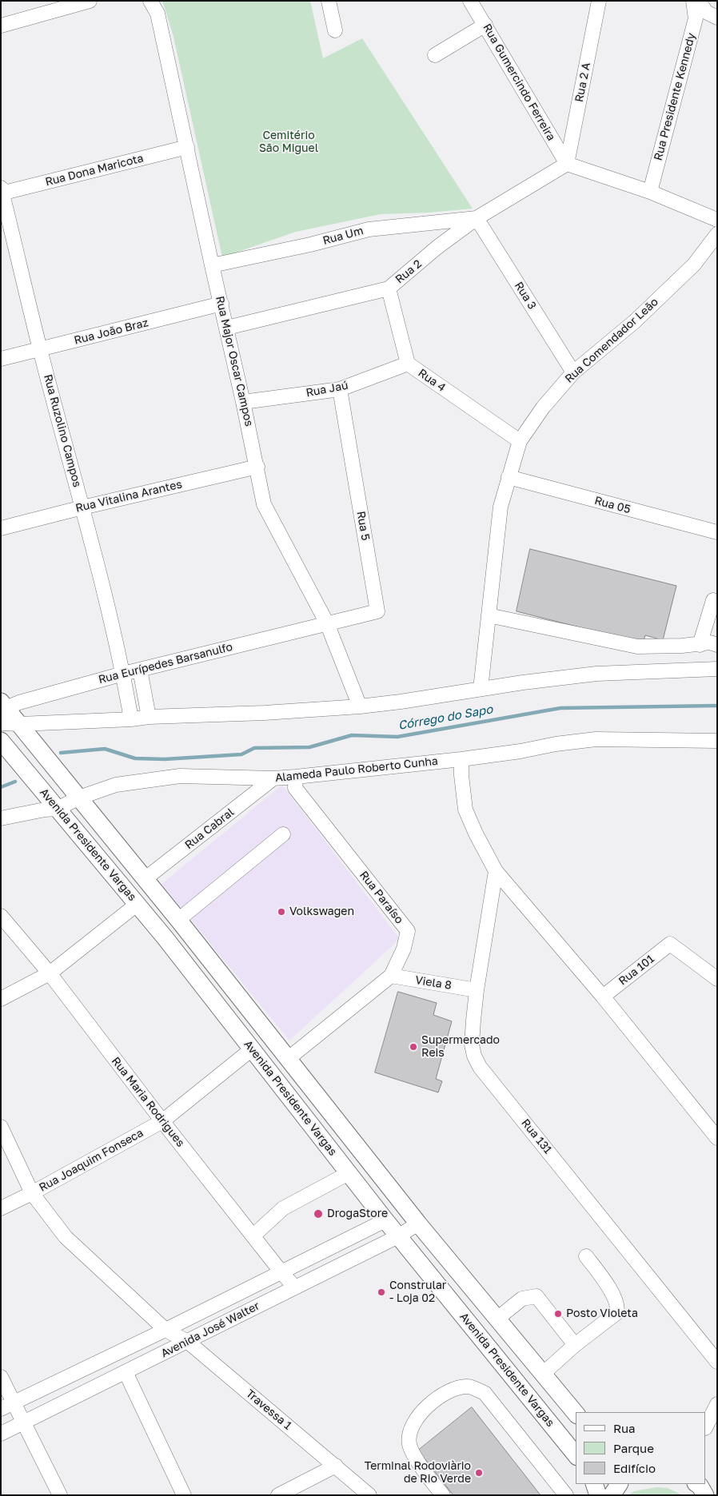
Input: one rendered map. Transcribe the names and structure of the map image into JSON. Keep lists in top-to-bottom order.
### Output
{
  "streets": {
    "main road": ["Avenida Presidente Vargas"],
    "street": [
      "Rua Gumercindo Ferreira",
      "Rua 2 A",
      "Rua Presidente Kennedy",
      "Rua Dona Maricota",
      "Rua Um",
      "Rua 2",
      "Rua 3",
      "Rua João Braz",
      "Rua Comendador Leão",
      "Rua Major Oscar Campos",
      "Rua 4",
      "Rua Jaú",
      "Rua Ruzolino Campos",
      "Rua Vitalina Arantes",
      "Rua 05",
      "Rua 5",
      "Rua Eurípedes Barsanulfo",
      "Alameda Paulo Roberto Cunha",
      "Rua Cabral",
      "Rua Paraíso",
      "Rua 101",
      "Viela 8",
      "Rua Maria Rodrigues",
      "Rua 131",
      "Rua Joaquim Fonseca",
      "Avenida José Walter",
      "Travessa 1"
    ]
  },
  "crossings": [
    ["Rua Gumercindo Ferreira", "Rua 2 A"],
    ["Rua Gumercindo Ferreira", "Rua 2"],
    ["Rua 2 A", "Rua 2"],
    ["Rua Dona Maricota", "Rua Major Oscar Campos"],
    ["Rua Dona Maricota", "Rua Ruzolino Campos"],
    ["Rua Um", "Rua 2"],
    ["Rua Um", "Rua 3"],
    ["Rua Um", "Rua Major Oscar Campos"],
    ["Rua 2", "Rua 3"],
    ["Rua 2", "Rua Major Oscar Campos"],
    ["Rua 2", "Rua 4"],
    ["Rua 3", "Rua Comendador Leão"],
    ["Rua João Braz", "Rua Major Oscar Campos"],
    ["Rua João Braz", "Rua Ruzolino Campos"],
    ["Rua Comendador Leão", "Rua 4"],
    ["Rua Comendador Leão", "Rua 05"],
    ["Rua Major Oscar Campos", "Rua Jaú"],
    ["Rua Major Oscar Campos", "Rua Vitalina Arantes"],
    ["Rua Major Oscar Campos", "Rua 5"],
    ["Rua Major Oscar Campos", "Rua Eurípedes Barsanulfo"],
    ["Rua 4", "Rua Jaú"],
    ["Rua Jaú", "Rua 5"],
    ["Rua Ruzolino Campos", "Rua Vitalina Arantes"],
    ["Rua Ruzolino Campos", "Rua Eurípedes Barsanulfo"],
    ["Rua 5", "Rua Eurípedes Barsanulfo"],
    ["Rua Eurípedes Barsanulfo", "Avenida Presidente Vargas"],
    ["Alameda Paulo Roberto Cunha", "Rua Cabral"],
    ["Alameda Paulo Roberto Cunha", "Avenida Presidente Vargas"],
    ["Alameda Paulo Roberto Cunha", "Rua Paraíso"],
    ["Rua Cabral", "Avenida Presidente Vargas"],
    ["Avenida Presidente Vargas", "Rua Paraíso"],
    ["Avenida Presidente Vargas", "Rua Joaquim Fonseca"],
    ["Avenida Presidente Vargas", "Avenida José Walter"],
    ["Rua Paraíso", "Viela 8"],
    ["Viela 8", "Rua 131"],
    ["Rua Maria Rodrigues", "Rua Joaquim Fonseca"],
    ["Rua Maria Rodrigues", "Avenida José Walter"],
    ["Rua Joaquim Fonseca", "Travessa 1"],
    ["Avenida José Walter", "Travessa 1"]
  ],
  "water": ["Córrego do Sapo"],
  "parks": ["Cemitério São Miguel"],
  "places": [
    "Volkswagen",
    "Supermercado Reis",
    "DrogaStore",
    "Constrular - Loja 02",
    "Posto Violeta",
    "Terminal Rodoviàrio de Rio Verde"
  ],
  "legend": ["Rua", "Parque", "Edifício"]
}
